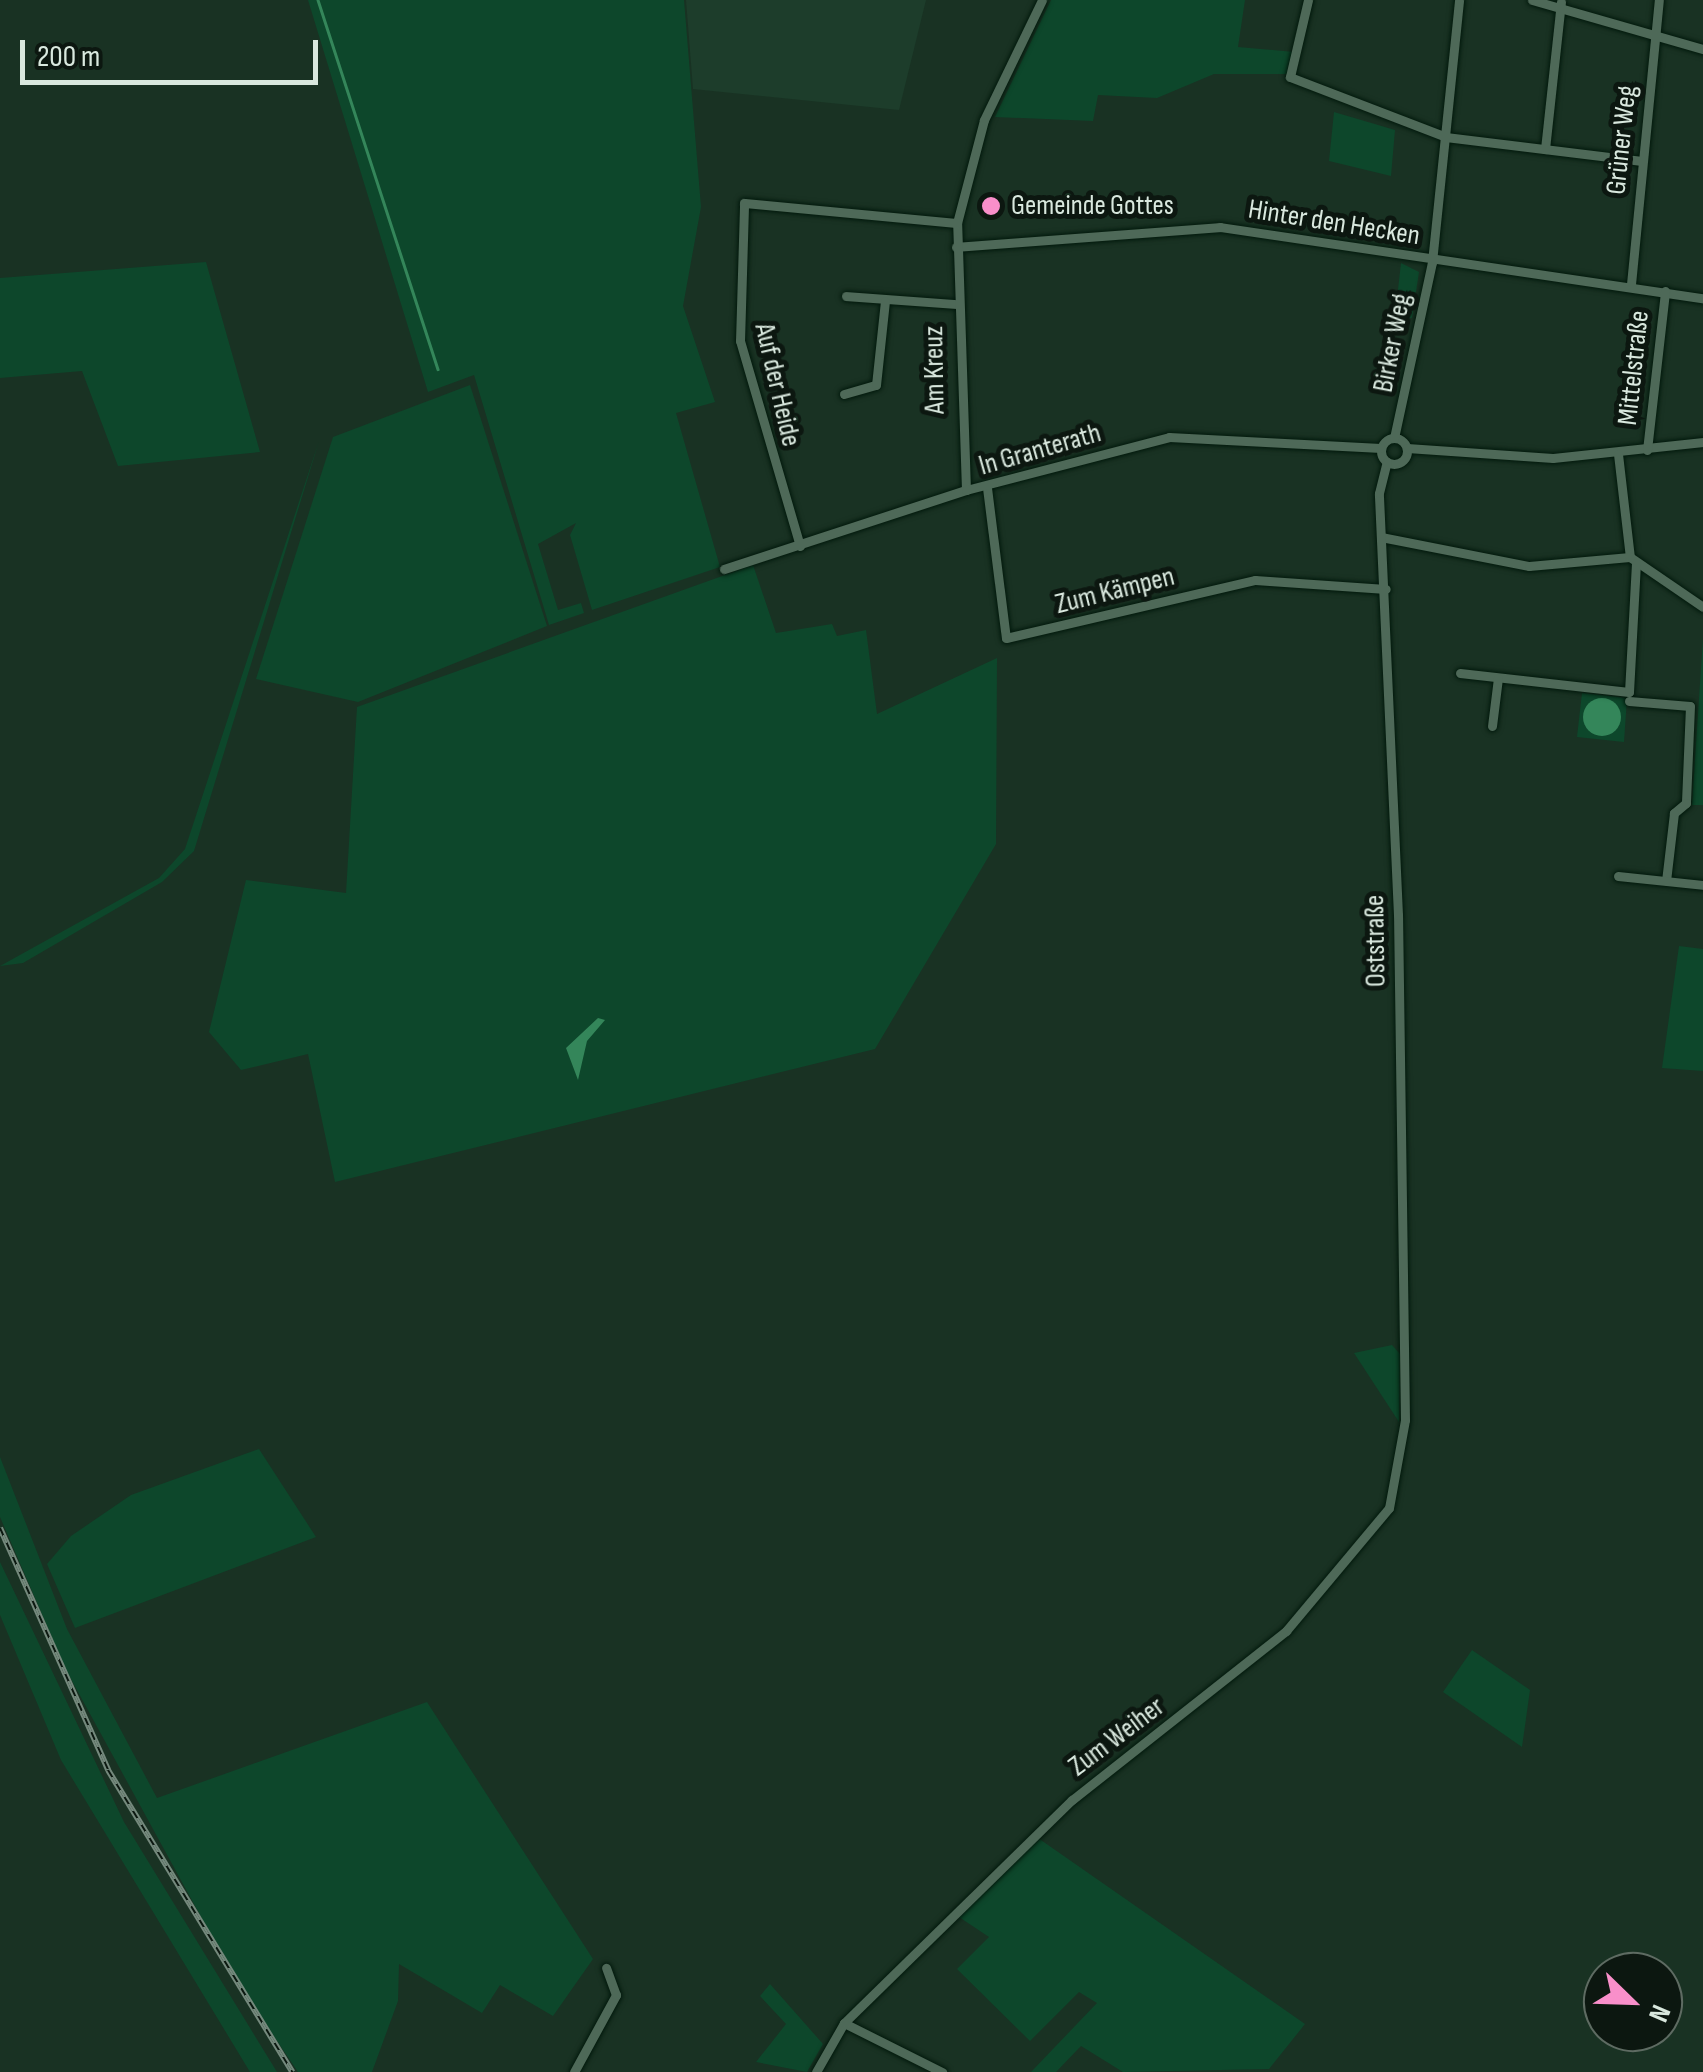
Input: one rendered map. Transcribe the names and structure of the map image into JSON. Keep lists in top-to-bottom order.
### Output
{
  "streets": {
    "street": [
      "Grüner Weg",
      "Hinter den Hecken",
      "Birker Weg",
      "Mittelstraße",
      "Am Kreuz",
      "Auf der Heide",
      "In Granterath",
      "Zum Kämpen",
      "Oststraße",
      "Zum Weiher"
    ]
  },
  "crossings": [
    ["Grüner Weg", "Hinter den Hecken"],
    ["Hinter den Hecken", "Birker Weg"],
    ["Hinter den Hecken", "Mittelstraße"],
    ["Hinter den Hecken", "Am Kreuz"],
    ["Birker Weg", "In Granterath"],
    ["Birker Weg", "Oststraße"],
    ["Am Kreuz", "Auf der Heide"],
    ["Am Kreuz", "In Granterath"],
    ["Auf der Heide", "In Granterath"],
    ["In Granterath", "Zum Kämpen"],
    ["In Granterath", "Oststraße"],
    ["Zum Kämpen", "Oststraße"],
    ["Oststraße", "Zum Weiher"]
  ],
  "places": ["Gemeinde Gottes"],
  "scale_bar": "200 m",
  "north": "bottom right"
}
